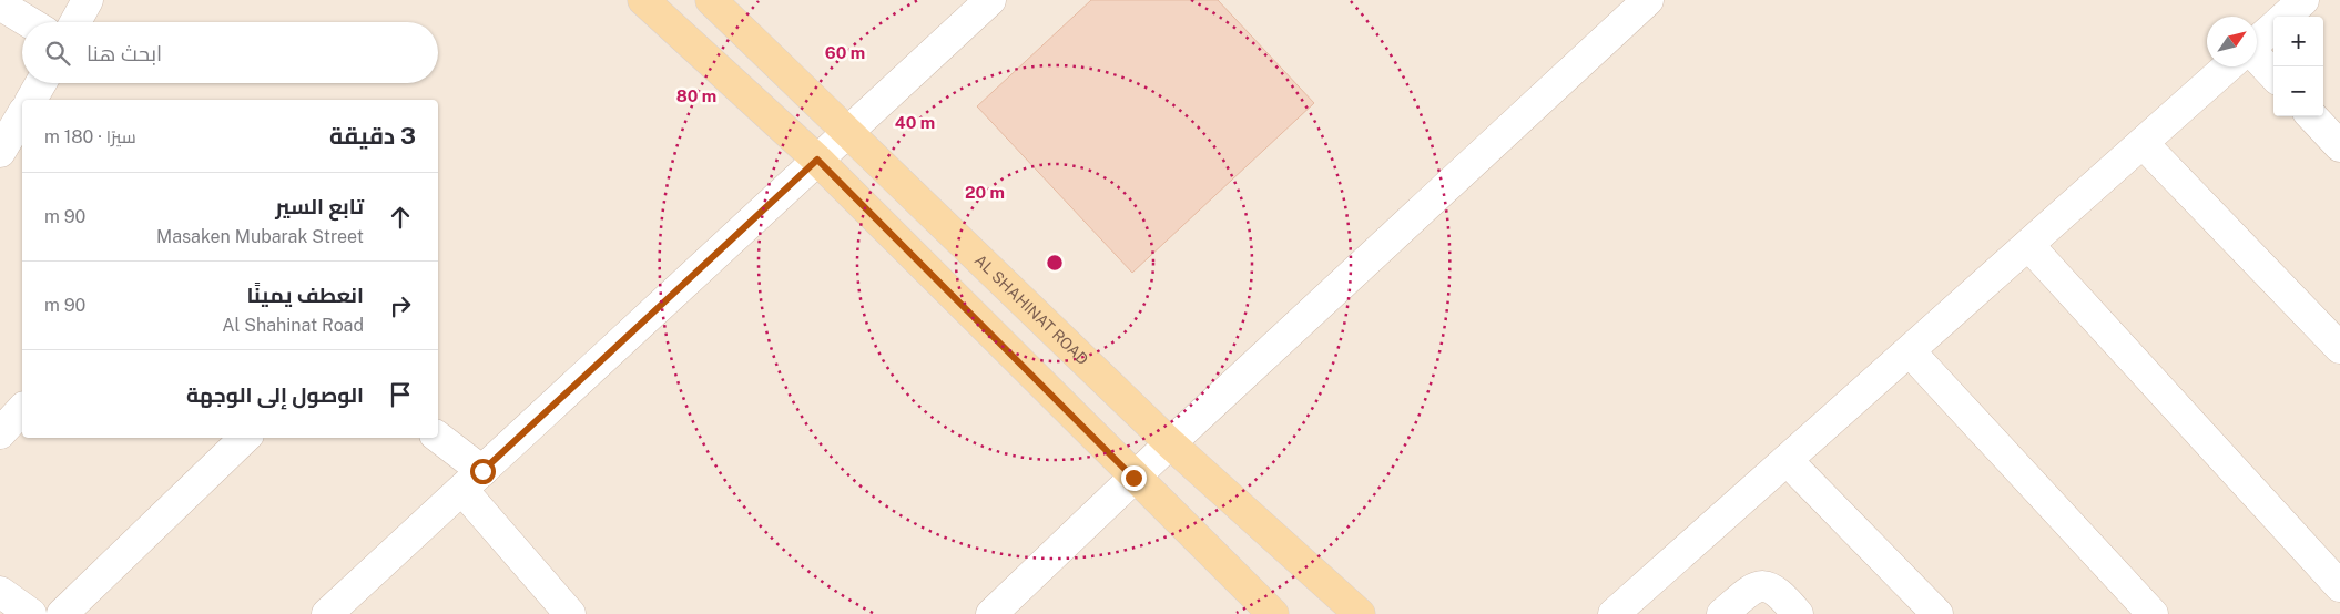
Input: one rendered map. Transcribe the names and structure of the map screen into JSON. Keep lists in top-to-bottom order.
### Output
{
  "streets": {
    "main road": ["AL SHAHINAT ROAD"]
  },
  "north": "top right",
  "page": {
    "map_buttons": ["+", "−"],
    "search": "ابحث هنا",
    "heading": ["3 دقيقة", "سيرًا · 180 m"],
    "list": [
      ["تابع السير", "Masaken Mubarak Street", "90 m"],
      ["انعطف يمينًا", "Al Shahinat Road", "90 m"],
      "الوصول إلى الوجهة"
    ]
  },
  "rings": [
    "60 m",
    "80 m",
    "40 m",
    "20 m"
  ]
}
